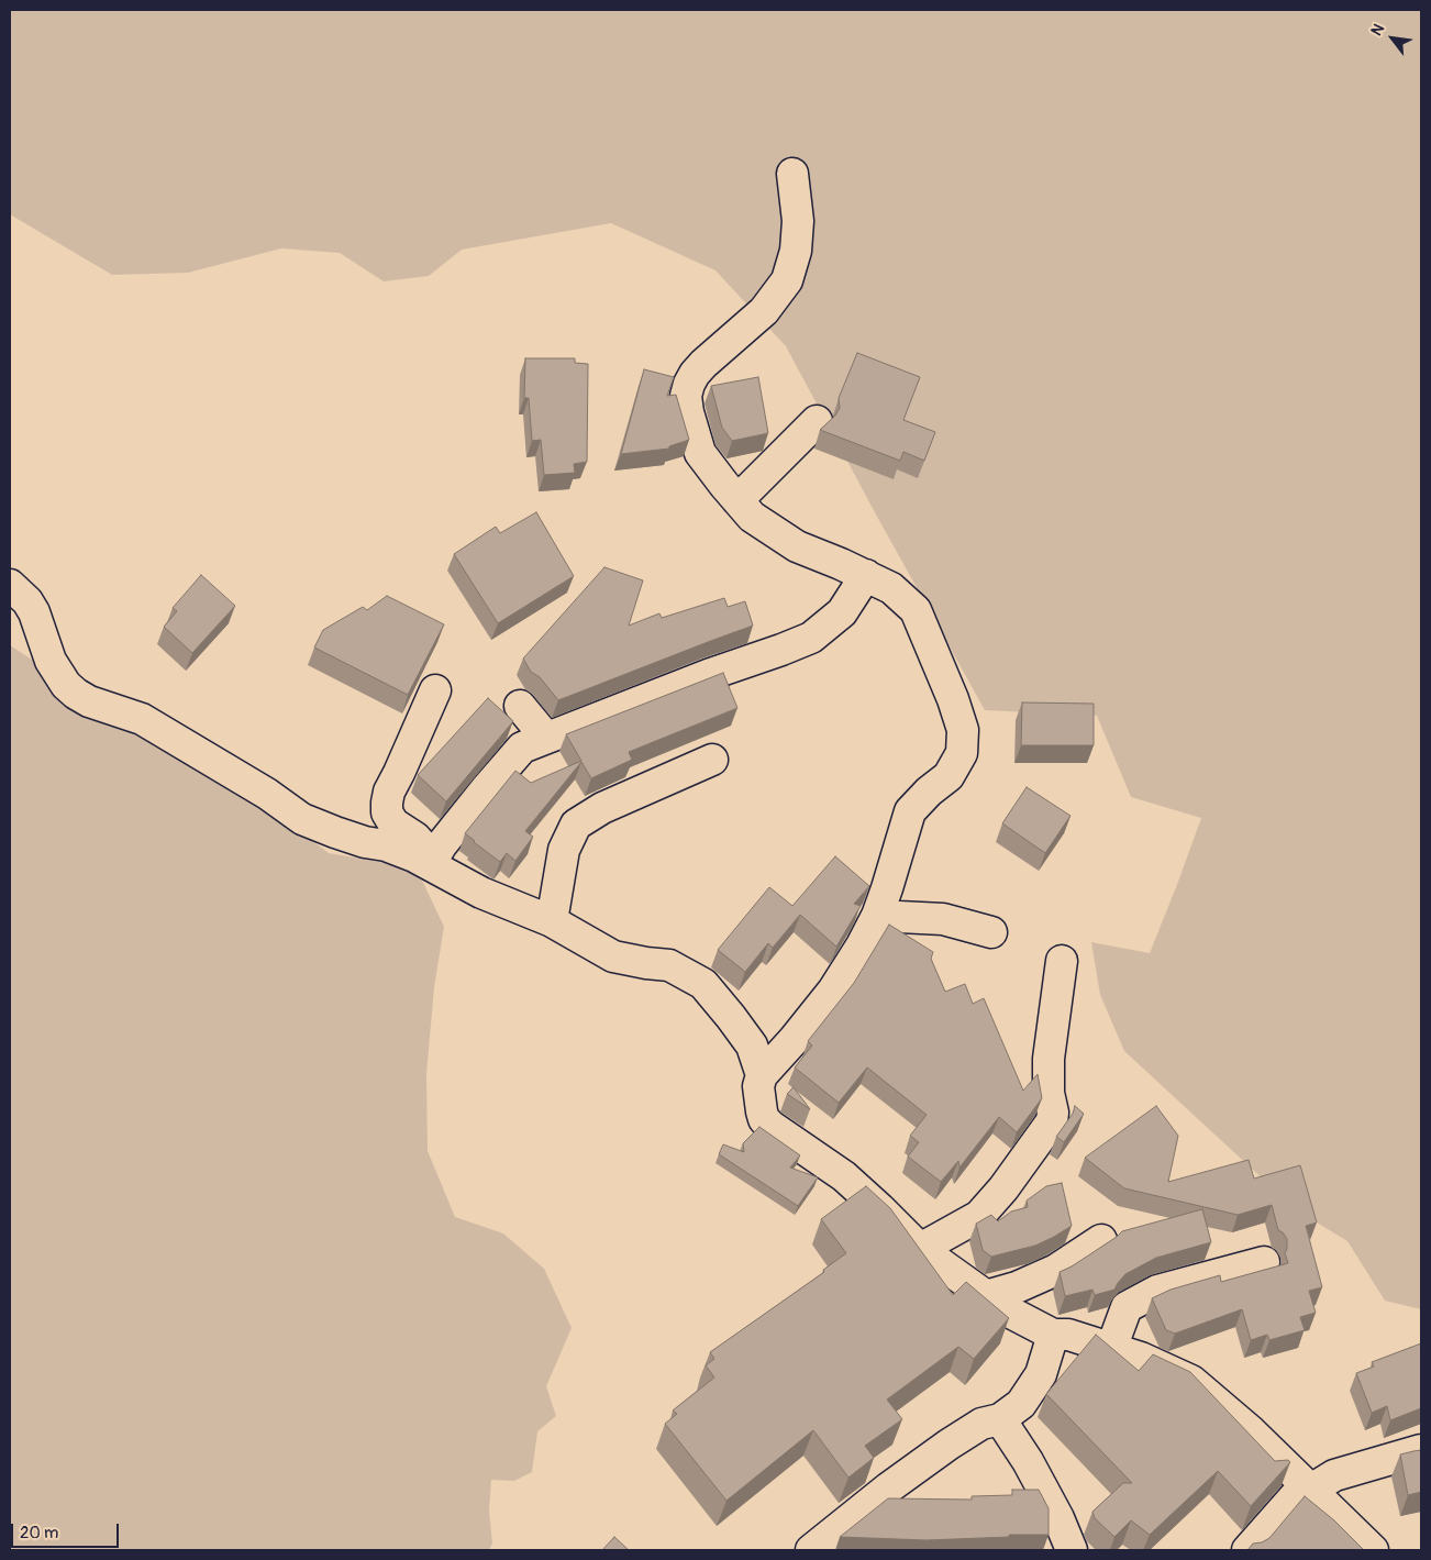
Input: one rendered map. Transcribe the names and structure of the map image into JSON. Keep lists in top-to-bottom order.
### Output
{
  "scale_bar": "20 m",
  "north": "top left"
}
